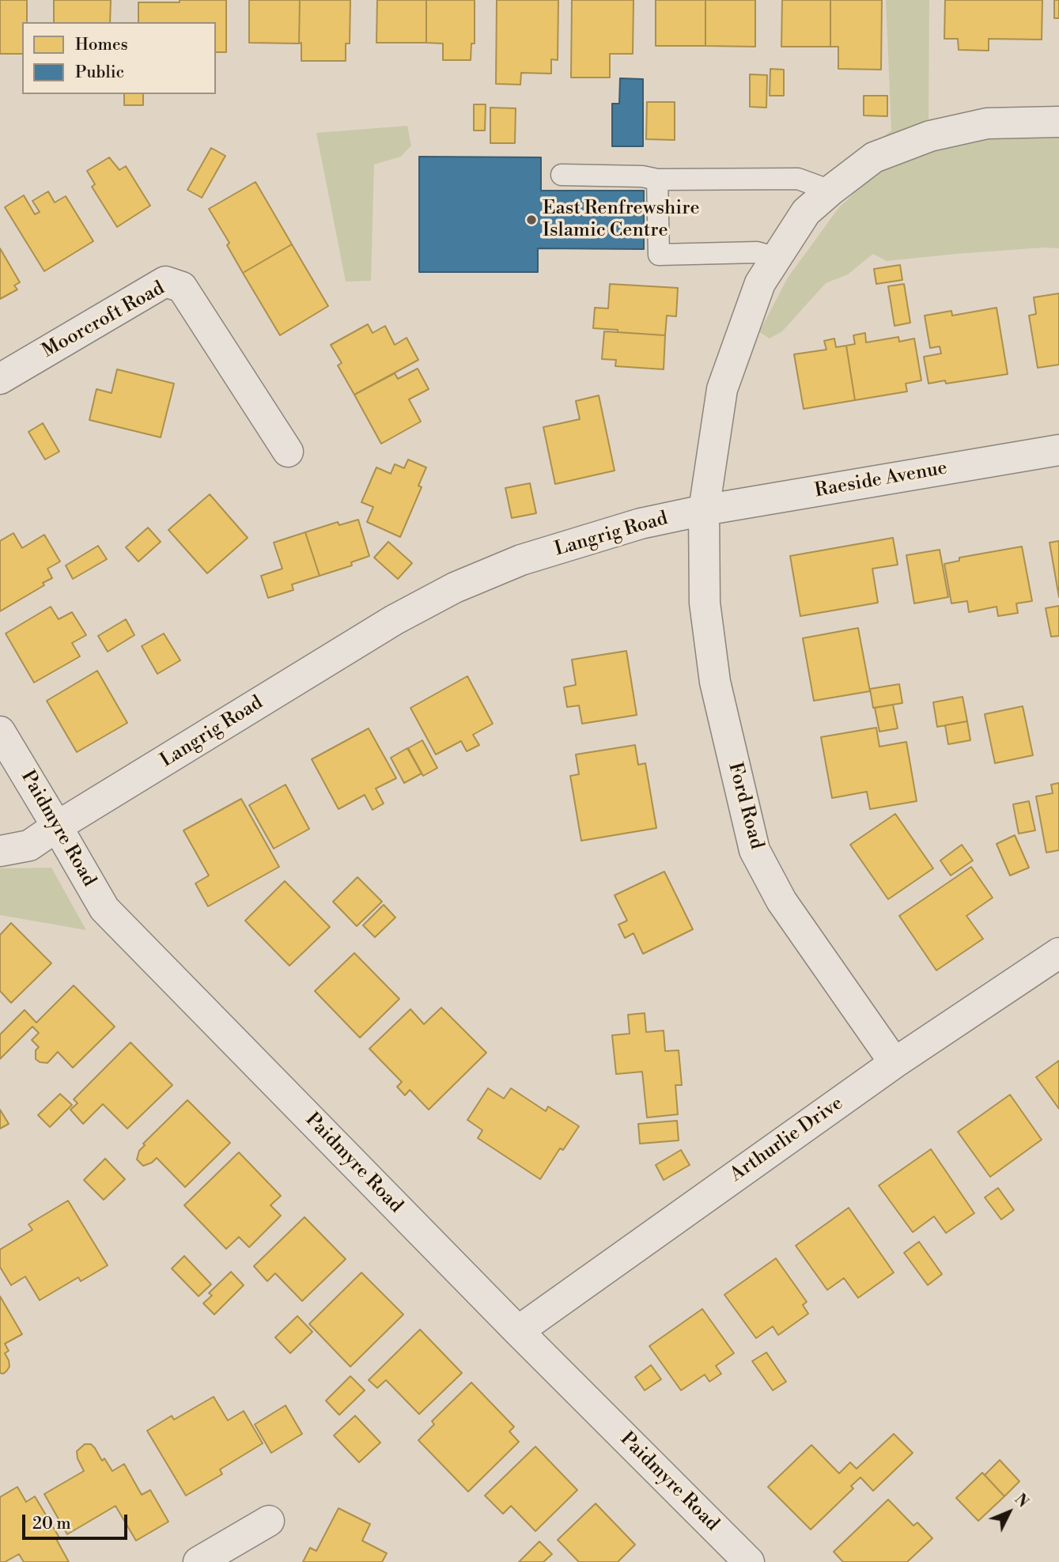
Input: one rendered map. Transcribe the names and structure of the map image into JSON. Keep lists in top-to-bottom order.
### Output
{
  "streets": {
    "street": [
      "Moorcroft Road",
      "Raeside Avenue",
      "Langrig Road",
      "Ford Road",
      "Paidmyre Road",
      "Arthurlie Drive"
    ]
  },
  "crossings": [
    ["Raeside Avenue", "Langrig Road"],
    ["Raeside Avenue", "Ford Road"],
    ["Langrig Road", "Ford Road"],
    ["Langrig Road", "Paidmyre Road"],
    ["Ford Road", "Arthurlie Drive"],
    ["Paidmyre Road", "Arthurlie Drive"]
  ],
  "places": ["East Renfrewshire Islamic Centre"],
  "legend": ["Homes", "Public"],
  "scale_bar": "20 m",
  "north": "top right"
}
